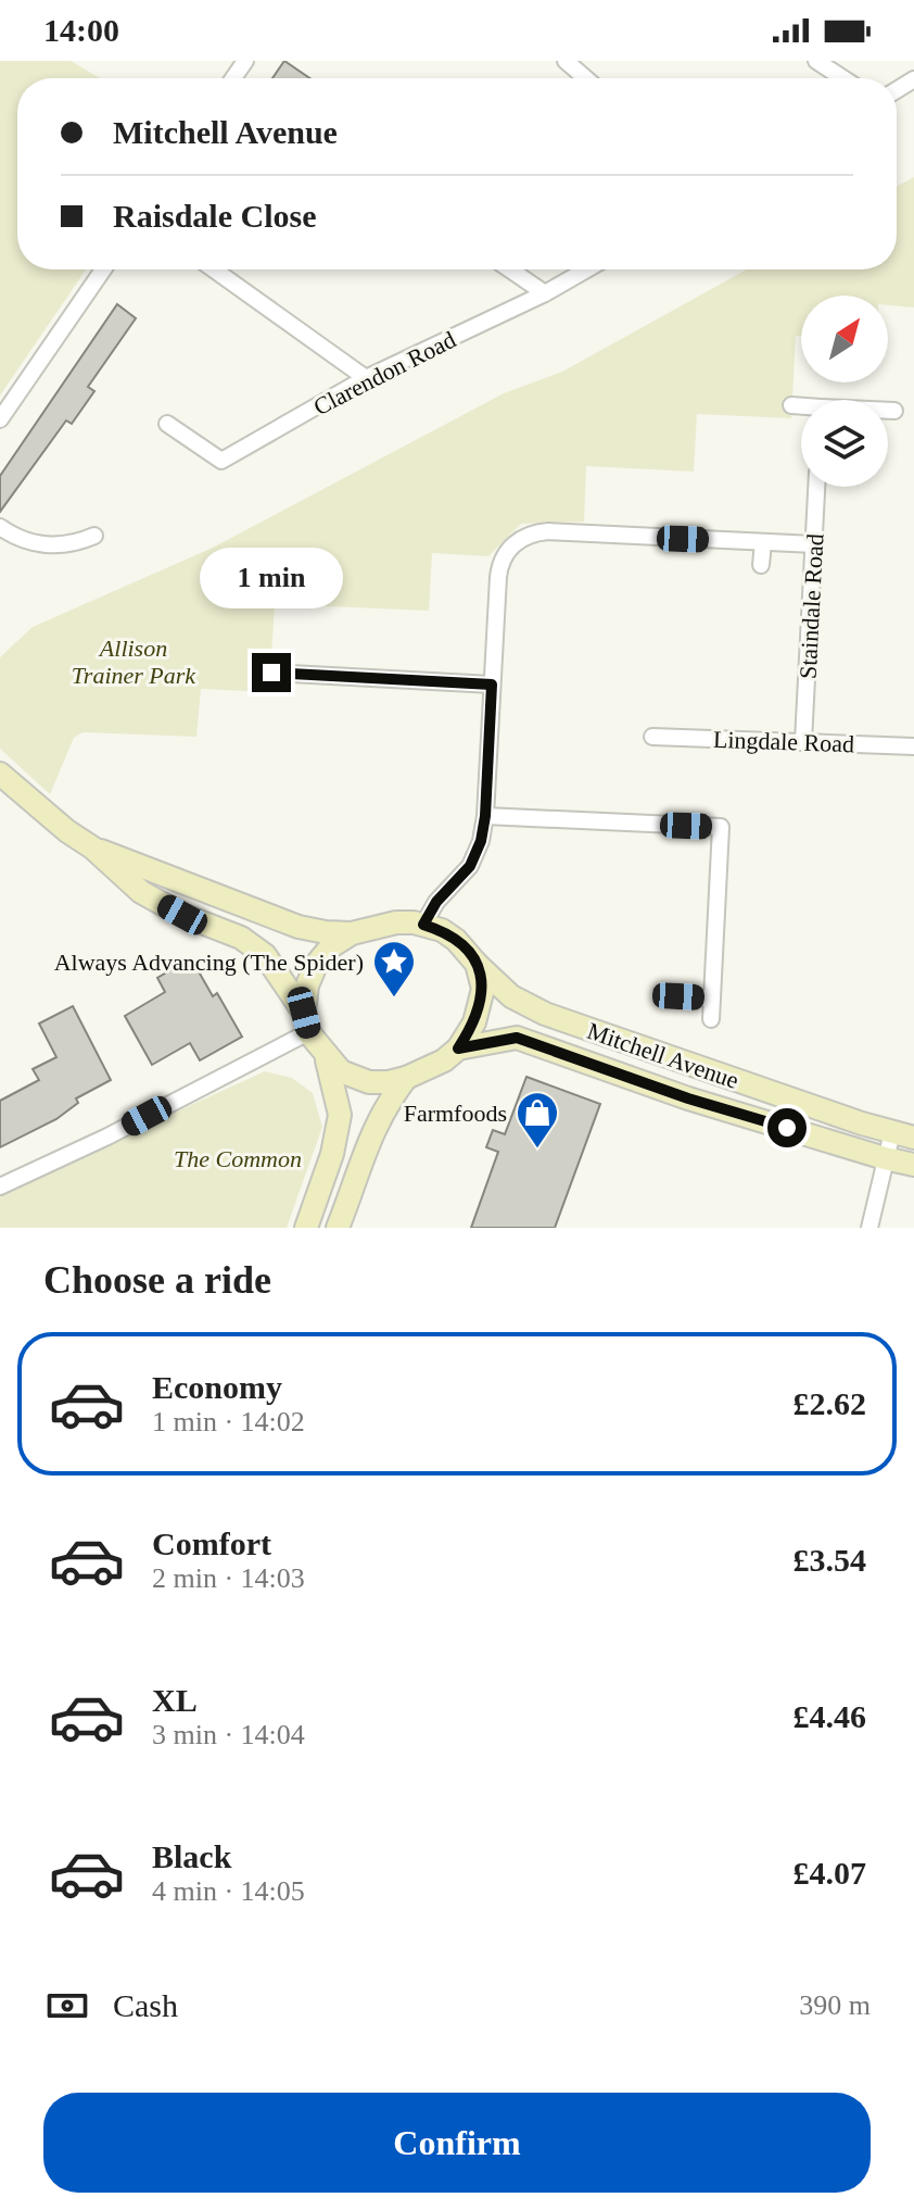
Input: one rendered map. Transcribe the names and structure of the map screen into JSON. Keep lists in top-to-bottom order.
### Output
{
  "streets": {
    "street": [
      "Clarendon Road",
      "Staindale Road",
      "Lingdale Road",
      "Mitchell Avenue"
    ]
  },
  "crossings": [
    ["Staindale Road", "Lingdale Road"]
  ],
  "parks": ["Allison Trainer Park", "The Common"],
  "places": {
    "place": ["Always Advancing (The Spider)"],
    "shop": ["Farmfoods"]
  },
  "north": "top right",
  "page": {
    "status": "14:00",
    "banner": ["Mitchell Avenue", "Raisdale Close"],
    "bubble": "1 min",
    "heading": "Choose a ride",
    "list": [
      {
        "name": "Economy",
        "note": "1 min · 14:02",
        "value": "£2.62"
      },
      {
        "name": "Comfort",
        "note": "2 min · 14:03",
        "value": "£3.54"
      },
      {
        "name": "XL",
        "note": "3 min · 14:04",
        "value": "£4.46"
      },
      {
        "name": "Black",
        "note": "4 min · 14:05",
        "value": "£4.07"
      }
    ],
    "pay": ["Cash", "390 m"],
    "buttons": "Confirm"
  }
}
